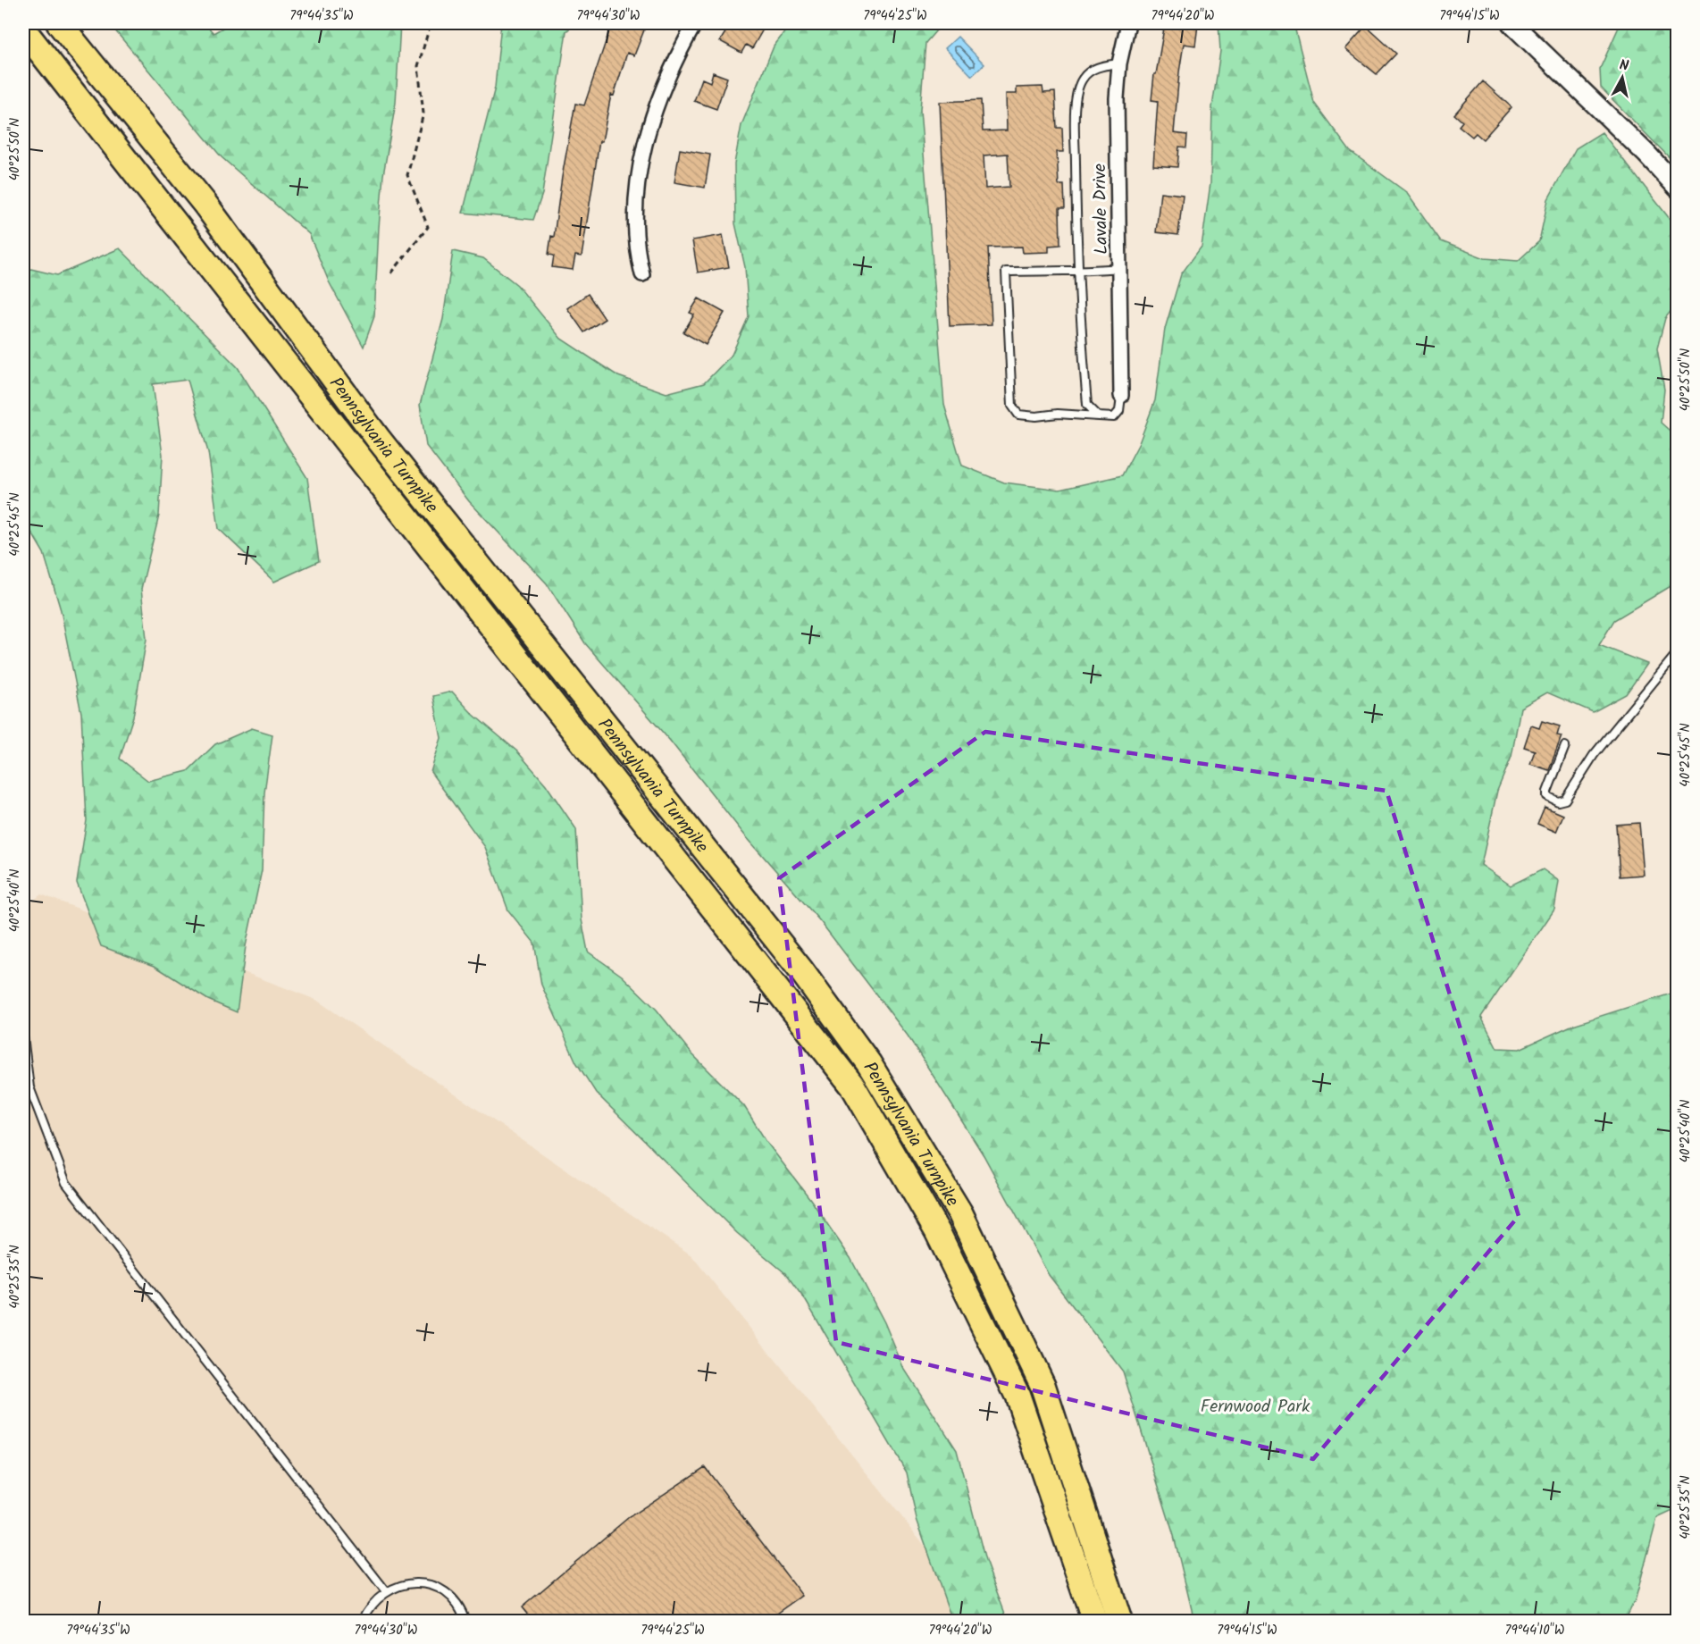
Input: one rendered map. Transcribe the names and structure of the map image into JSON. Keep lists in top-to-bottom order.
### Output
{
  "streets": {
    "highway": ["Pennsylvania Turnpike"],
    "street": ["Lavale Drive"]
  },
  "parks": ["Fernwood Park"],
  "north": "top",
  "coordinates": [
    "79°44'35\"W",
    "79°44'30\"W",
    "79°44'25\"W",
    "79°44'20\"W",
    "79°44'15\"W",
    "40°25'50\"N",
    "40°25'45\"N",
    "40°25'40\"N",
    "40°25'35\"N",
    "79°44'10\"W"
  ]
}
